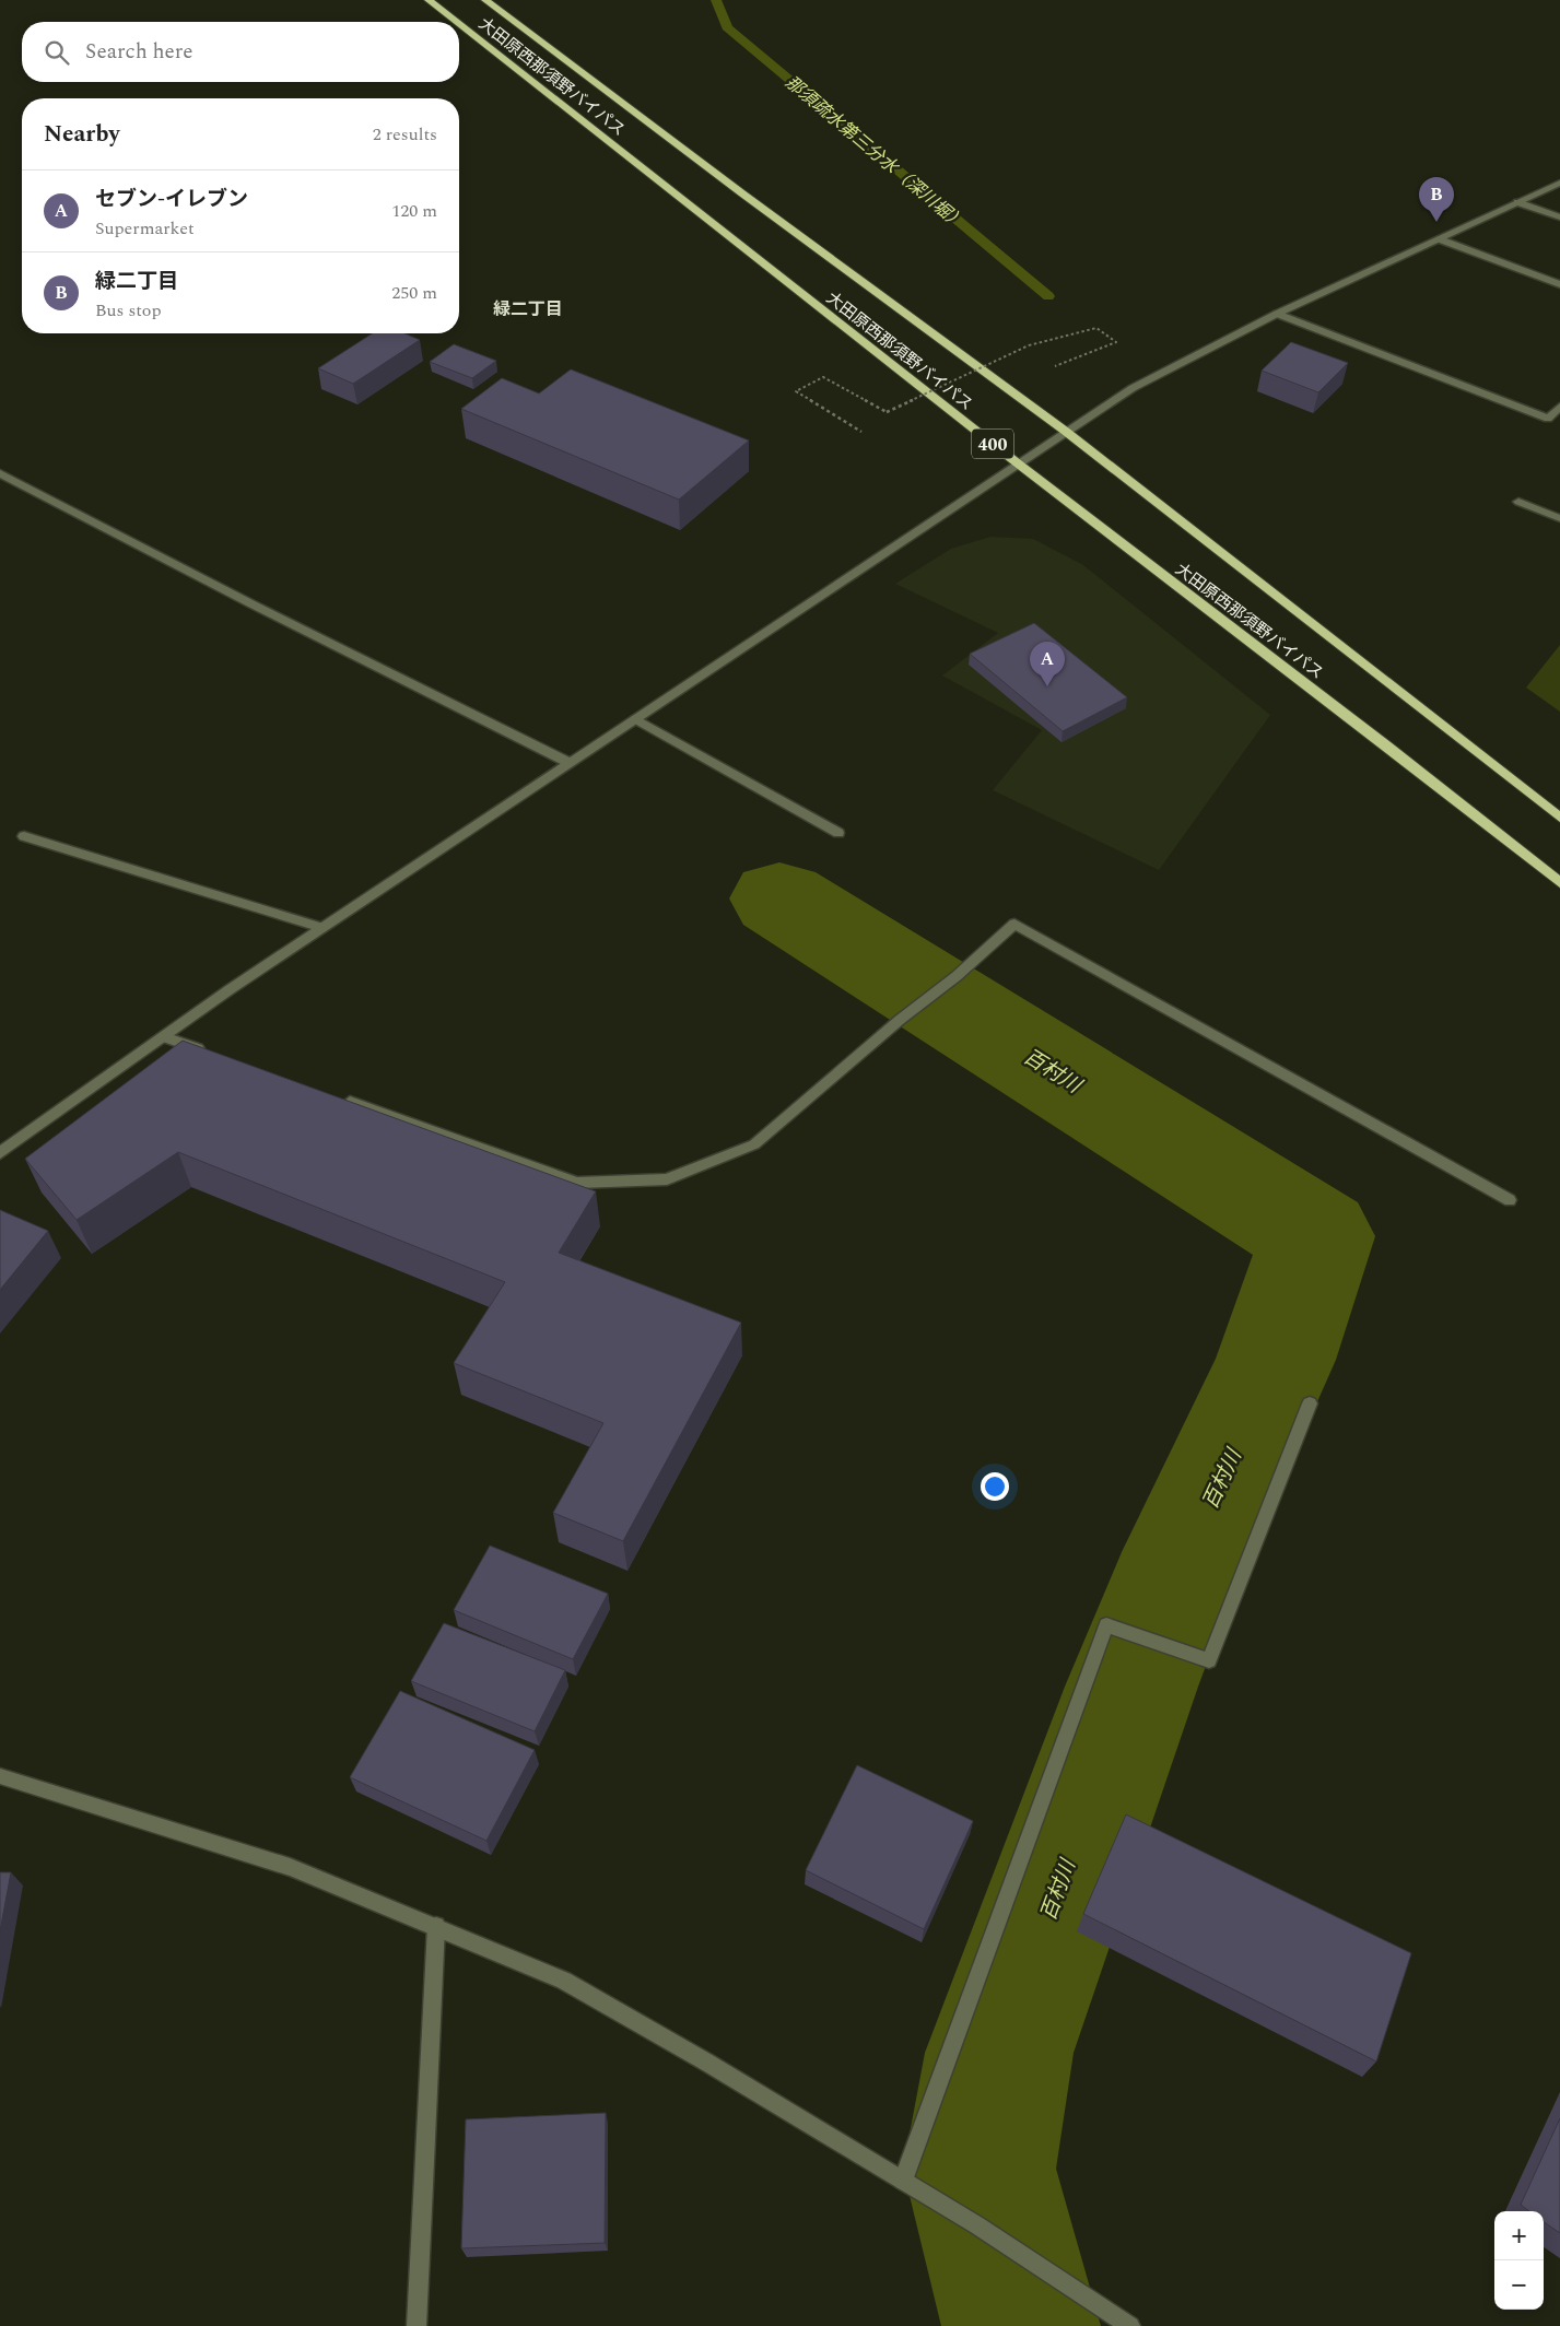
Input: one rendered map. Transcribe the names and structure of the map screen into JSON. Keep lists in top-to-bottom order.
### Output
{
  "streets": {
    "highway": ["大田原西那須野バイパス", "400"]
  },
  "districts": ["緑二丁目"],
  "water": ["那須疏水第三分水（深川堀）", "百村川"],
  "page": {
    "search": "Search here",
    "heading": ["Nearby", "2 results"],
    "list": [
      {
        "mark": "A",
        "name": "セブン-イレブン",
        "note": "Supermarket",
        "value": "120 m"
      },
      {
        "mark": "B",
        "name": "緑二丁目",
        "note": "Bus stop",
        "value": "250 m"
      }
    ],
    "pins": ["B", "A"],
    "map_buttons": ["+", "−"]
  }
}
